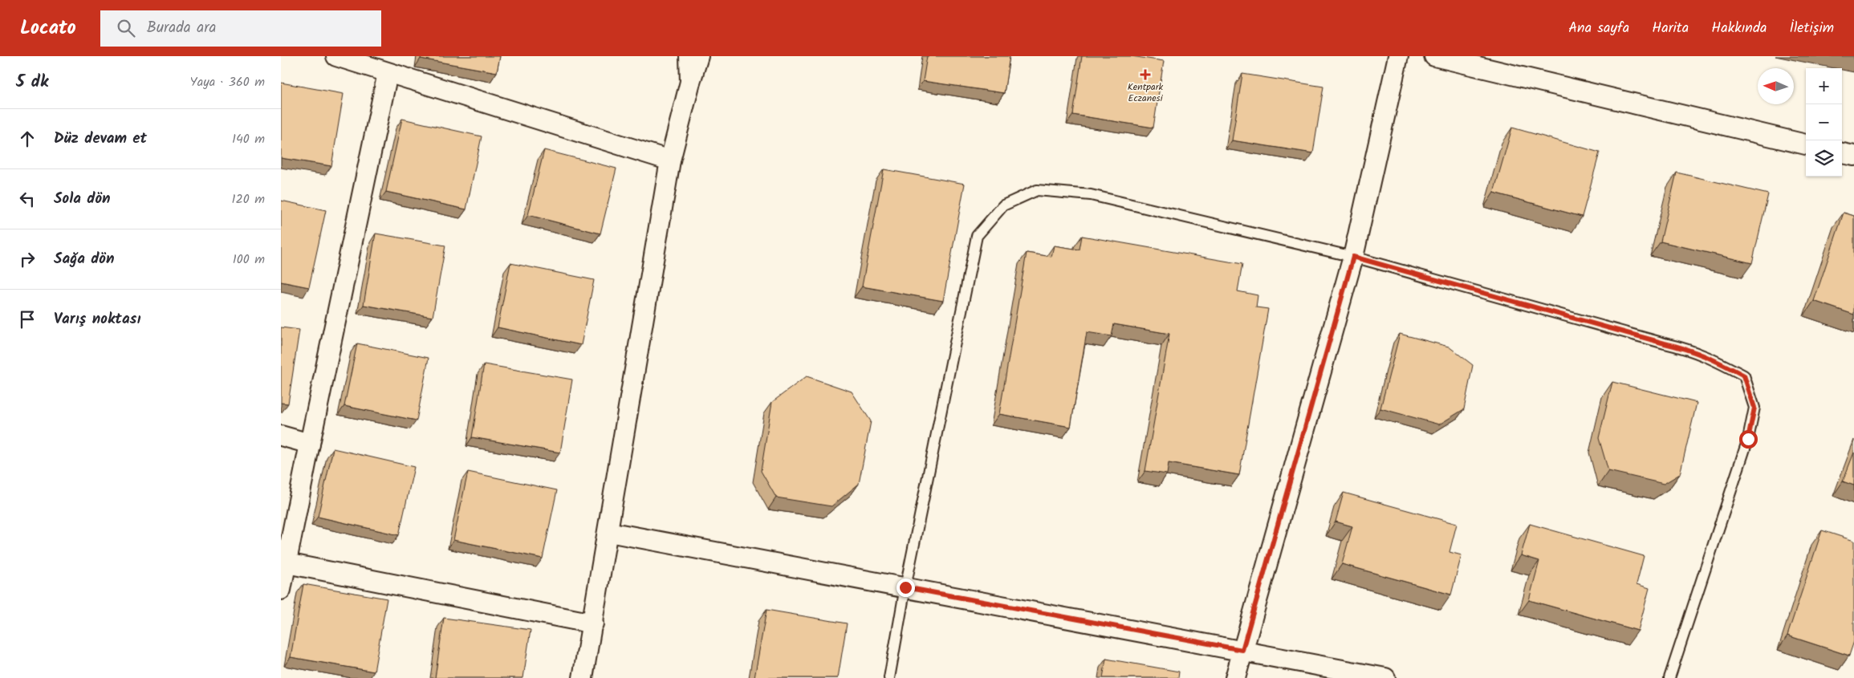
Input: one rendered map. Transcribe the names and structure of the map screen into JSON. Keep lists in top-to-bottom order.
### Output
{
  "places": {
    "health": ["Kentpark Eczanesi"]
  },
  "north": "left",
  "page": {
    "header": "Locato",
    "search": "Burada ara",
    "nav": [
      "Ana sayfa",
      "Harita",
      "Hakkında",
      "İletişim"
    ],
    "heading": ["5 dk", "Yaya · 360 m"],
    "map_buttons": ["+", "−"],
    "list": [
      ["Düz devam et", "140 m"],
      ["Sola dön", "120 m"],
      ["Sağa dön", "100 m"],
      "Varış noktası"
    ]
  }
}
